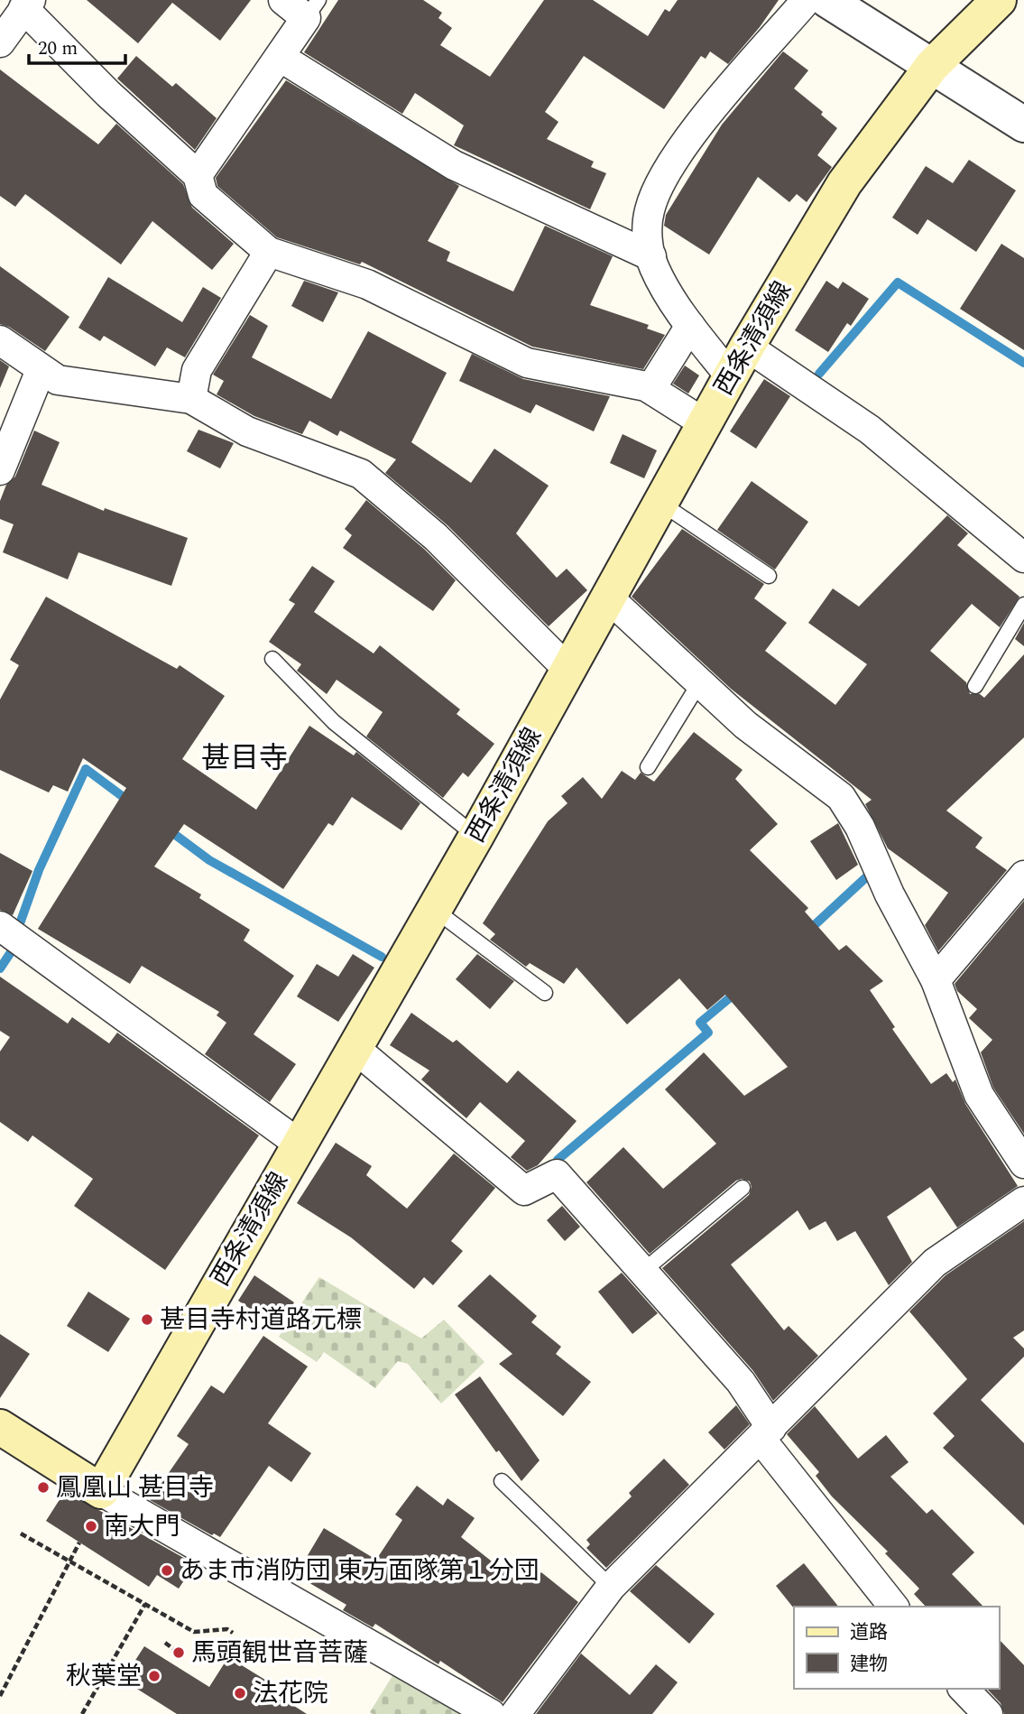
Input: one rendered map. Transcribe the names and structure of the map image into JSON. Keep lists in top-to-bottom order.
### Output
{
  "streets": {
    "main road": ["西条清須線"]
  },
  "districts": ["甚目寺"],
  "places": [
    "甚目寺村道路元標",
    "鳳凰山 甚目寺",
    "南大門",
    "あま市消防団 東方面隊第１分団",
    "馬頭観世音菩薩",
    "秋葉堂",
    "法花院"
  ],
  "legend": ["道路", "建物"],
  "scale_bar": "20 m"
}
